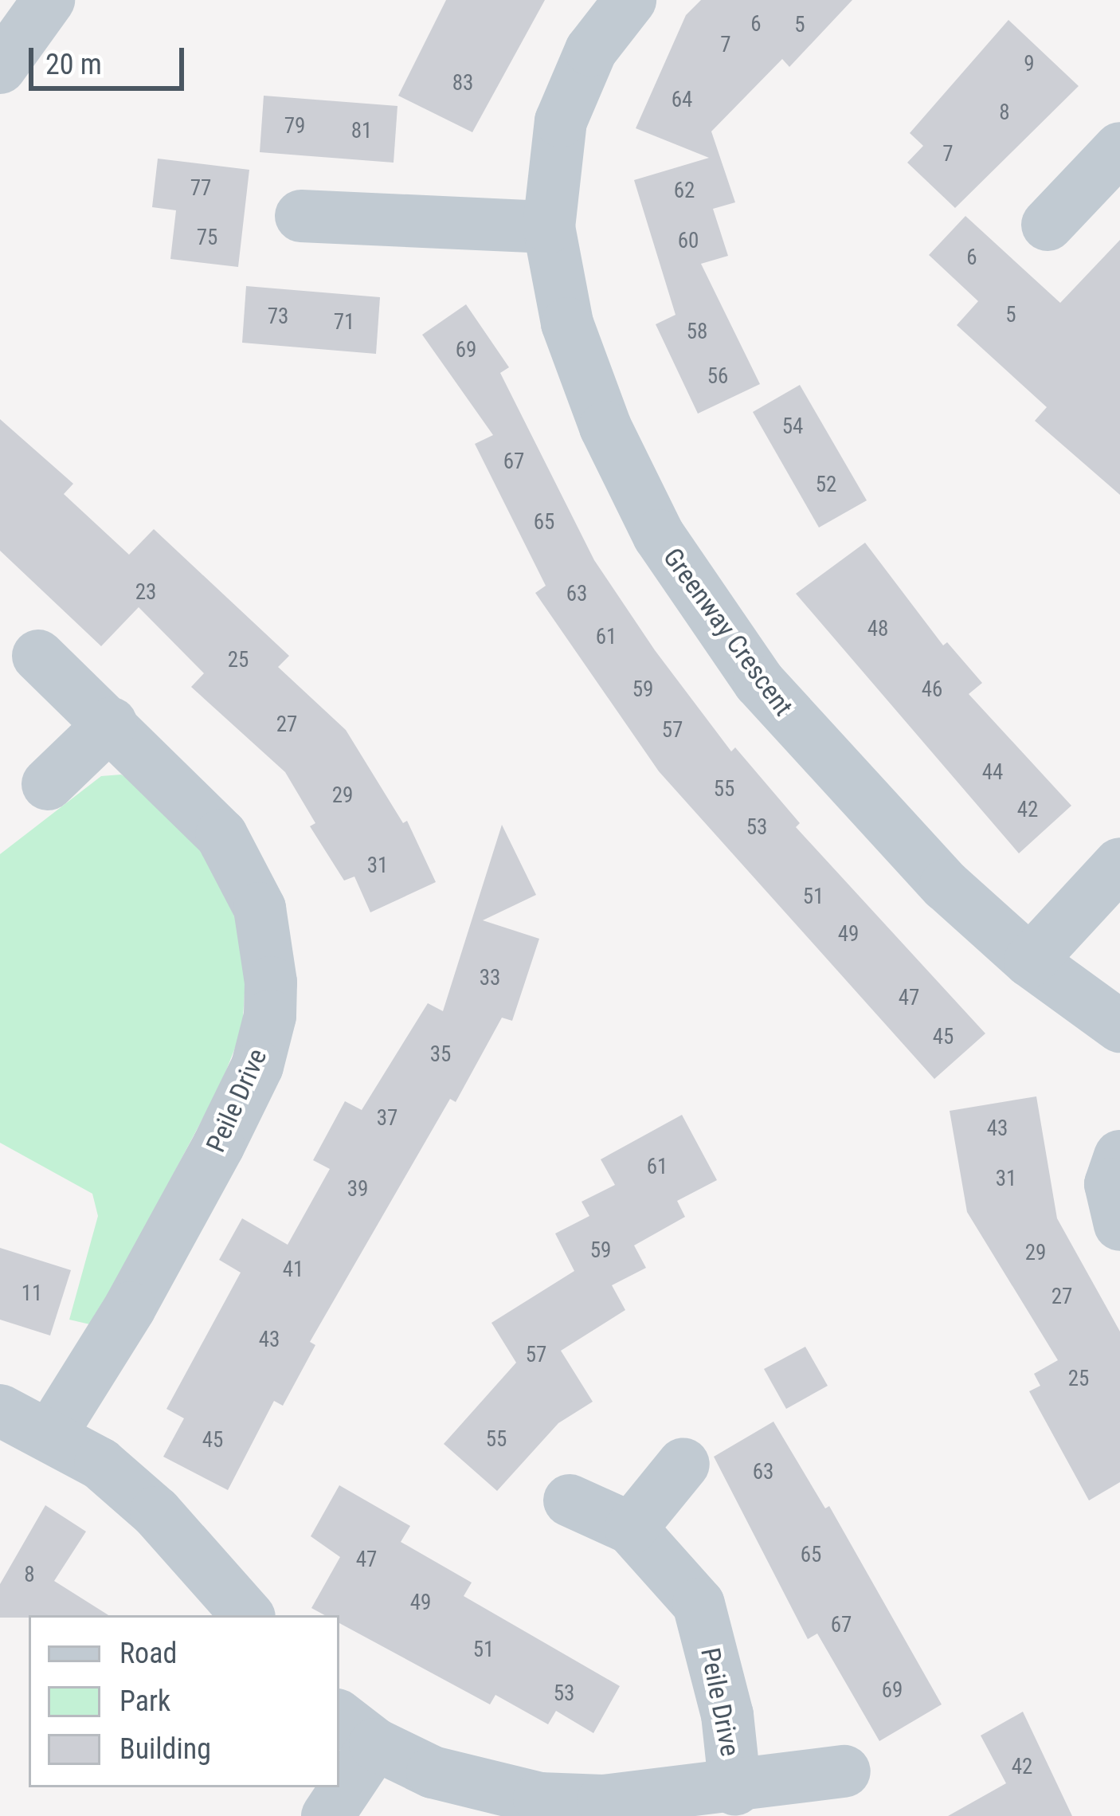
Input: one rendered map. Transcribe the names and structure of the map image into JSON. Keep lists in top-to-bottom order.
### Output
{
  "streets": {
    "street": ["Greenway Crescent", "Peile Drive"]
  },
  "house_numbers": [
    "6",
    "5",
    "7",
    "9",
    "83",
    "64",
    "8",
    "79",
    "81",
    "7",
    "77",
    "62",
    "75",
    "60",
    "6",
    "5",
    "73",
    "71",
    "58",
    "69",
    "56",
    "54",
    "67",
    "52",
    "65",
    "23",
    "63",
    "48",
    "61",
    "25",
    "59",
    "46",
    "27",
    "57",
    "44",
    "55",
    "29",
    "42",
    "53",
    "31",
    "51",
    "49",
    "33",
    "47",
    "45",
    "35",
    "37",
    "43",
    "61",
    "31",
    "39",
    "59",
    "29",
    "41",
    "11",
    "27",
    "43",
    "57",
    "25",
    "55",
    "45",
    "63",
    "65",
    "47",
    "8",
    "49",
    "67",
    "51",
    "69",
    "53",
    "42"
  ],
  "legend": ["Road", "Park", "Building"],
  "scale_bar": "20 m"
}
